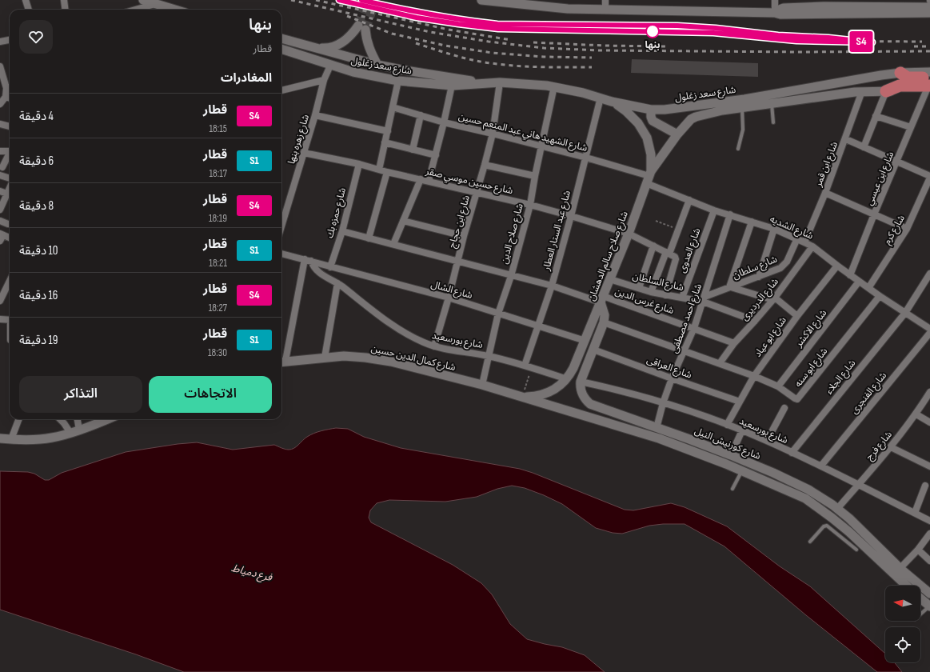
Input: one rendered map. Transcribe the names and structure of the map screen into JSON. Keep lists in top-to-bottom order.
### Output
{
  "streets": {
    "main road": [
      "شارع سعد زغلول",
      "شارع صلاح سالم الدهشان",
      "شارع كمال الدين حسين",
      "شارع كورنيش النيل"
    ],
    "street": [
      "شارع الشهيد هاني عبد المنعم حسين",
      "شارع زهره بنها",
      "شارع ابن قمر",
      "شارع ابن عيسي",
      "شارع حسين موسي صقر",
      "شارع حمزه بك",
      "شارع ابن حجاج",
      "شارع الشديه",
      "شارع كرم",
      "شارع عبد الستار العطار",
      "شارع صلاح الدين",
      "شارع العدوى",
      "شارع سلطان",
      "شارع السلطان",
      "شارع الشال",
      "شارع الدرديرى",
      "شارع غرس الدين",
      "شارع احمد مصطفى",
      "شارع الاكشر",
      "شارع ابو عياد",
      "شارع بورسعيد",
      "شارع العراقى",
      "شارع ابو سنه",
      "شارع الجلاء",
      "شارع الفنجرى",
      "شارع فرج"
    ]
  },
  "crossings": [
    ["شارع سعد زغلول", "شارع الشهيد هاني عبد المنعم حسين"],
    ["شارع سعد زغلول", "شارع زهره بنها"],
    ["شارع سعد زغلول", "شارع ابن قمر"],
    ["شارع سعد زغلول", "شارع ابن حجاج"],
    ["شارع سعد زغلول", "شارع الشديه"],
    ["شارع سعد زغلول", "شارع عبد الستار العطار"],
    ["شارع سعد زغلول", "شارع صلاح الدين"],
    ["شارع سعد زغلول", "شارع صلاح سالم الدهشان"],
    ["شارع الشهيد هاني عبد المنعم حسين", "شارع ابن حجاج"],
    ["شارع الشهيد هاني عبد المنعم حسين", "شارع الشديه"],
    ["شارع الشهيد هاني عبد المنعم حسين", "شارع عبد الستار العطار"],
    ["شارع الشهيد هاني عبد المنعم حسين", "شارع صلاح الدين"],
    ["شارع الشهيد هاني عبد المنعم حسين", "شارع صلاح سالم الدهشان"],
    ["شارع زهره بنها", "شارع حسين موسي صقر"],
    ["شارع ابن قمر", "شارع الشديه"],
    ["شارع ابن عيسي", "شارع الشديه"],
    ["شارع حسين موسي صقر", "شارع حمزه بك"],
    ["شارع حسين موسي صقر", "شارع ابن حجاج"],
    ["شارع حسين موسي صقر", "شارع عبد الستار العطار"],
    ["شارع حسين موسي صقر", "شارع صلاح الدين"],
    ["شارع حسين موسي صقر", "شارع صلاح سالم الدهشان"],
    ["شارع حمزه بك", "شارع الشال"],
    ["شارع حمزه بك", "شارع غرس الدين"],
    ["شارع ابن حجاج", "شارع الشال"],
    ["شارع ابن حجاج", "شارع غرس الدين"],
    ["شارع ابن حجاج", "شارع بورسعيد"],
    ["شارع الشديه", "شارع كرم"],
    ["شارع الشديه", "شارع العدوى"],
    ["شارع الشديه", "شارع صلاح سالم الدهشان"],
    ["شارع الشديه", "شارع سلطان"],
    ["شارع الشديه", "شارع الدرديرى"],
    ["شارع الشديه", "شارع احمد مصطفى"],
    ["شارع الشديه", "شارع الاكشر"],
    ["شارع الشديه", "شارع ابو عياد"],
    ["شارع الشديه", "شارع ابو سنه"],
    ["شارع الشديه", "شارع الجلاء"],
    ["شارع عبد الستار العطار", "شارع الشال"],
    ["شارع عبد الستار العطار", "شارع غرس الدين"],
    ["شارع عبد الستار العطار", "شارع بورسعيد"],
    ["شارع صلاح الدين", "شارع الشال"],
    ["شارع صلاح الدين", "شارع غرس الدين"],
    ["شارع صلاح الدين", "شارع بورسعيد"],
    ["شارع صلاح الدين", "شارع كمال الدين حسين"],
    ["شارع العدوى", "شارع السلطان"],
    ["شارع صلاح سالم الدهشان", "شارع السلطان"],
    ["شارع صلاح سالم الدهشان", "شارع الشال"],
    ["شارع صلاح سالم الدهشان", "شارع غرس الدين"],
    ["شارع صلاح سالم الدهشان", "شارع بورسعيد"],
    ["شارع صلاح سالم الدهشان", "شارع كمال الدين حسين"],
    ["شارع صلاح سالم الدهشان", "شارع كورنيش النيل"],
    ["شارع سلطان", "شارع السلطان"],
    ["شارع سلطان", "شارع احمد مصطفى"],
    ["شارع السلطان", "شارع الدرديرى"],
    ["شارع السلطان", "شارع احمد مصطفى"],
    ["شارع الشال", "شارع بورسعيد"],
    ["شارع الدرديرى", "شارع غرس الدين"],
    ["شارع الدرديرى", "شارع ابو سنه"],
    ["شارع غرس الدين", "شارع احمد مصطفى"],
    ["شارع احمد مصطفى", "شارع بورسعيد"],
    ["شارع احمد مصطفى", "شارع العراقى"],
    ["شارع احمد مصطفى", "شارع ابو سنه"],
    ["شارع احمد مصطفى", "شارع كورنيش النيل"],
    ["شارع الاكشر", "شارع ابو سنه"],
    ["شارع ابو عياد", "شارع بورسعيد"],
    ["شارع ابو عياد", "شارع العراقى"],
    ["شارع ابو عياد", "شارع ابو سنه"],
    ["شارع بورسعيد", "شارع الجلاء"],
    ["شارع بورسعيد", "شارع الفنجرى"],
    ["شارع بورسعيد", "شارع كورنيش النيل"],
    ["شارع بورسعيد", "شارع فرج"],
    ["شارع كمال الدين حسين", "شارع كورنيش النيل"],
    ["شارع كورنيش النيل", "شارع فرج"]
  ],
  "water": ["فرع دمياط"],
  "places": ["بنها"],
  "north": "left",
  "page": {
    "on_map": "S4",
    "heading": [
      ["بنها", "قطار"],
      "المغادرات"
    ],
    "list": [
      {
        "mark": "S4",
        "name": "قطار",
        "note": "18:15",
        "value": "4 دقيقة"
      },
      {
        "mark": "S1",
        "name": "قطار",
        "note": "18:17",
        "value": "6 دقيقة"
      },
      {
        "mark": "S4",
        "name": "قطار",
        "note": "18:19",
        "value": "8 دقيقة"
      },
      {
        "mark": "S1",
        "name": "قطار",
        "note": "18:21",
        "value": "10 دقيقة"
      },
      {
        "mark": "S4",
        "name": "قطار",
        "note": "18:27",
        "value": "16 دقيقة"
      },
      {
        "mark": "S1",
        "name": "قطار",
        "note": "18:30",
        "value": "19 دقيقة"
      }
    ],
    "buttons": ["الاتجاهات", "التذاكر"]
  }
}
